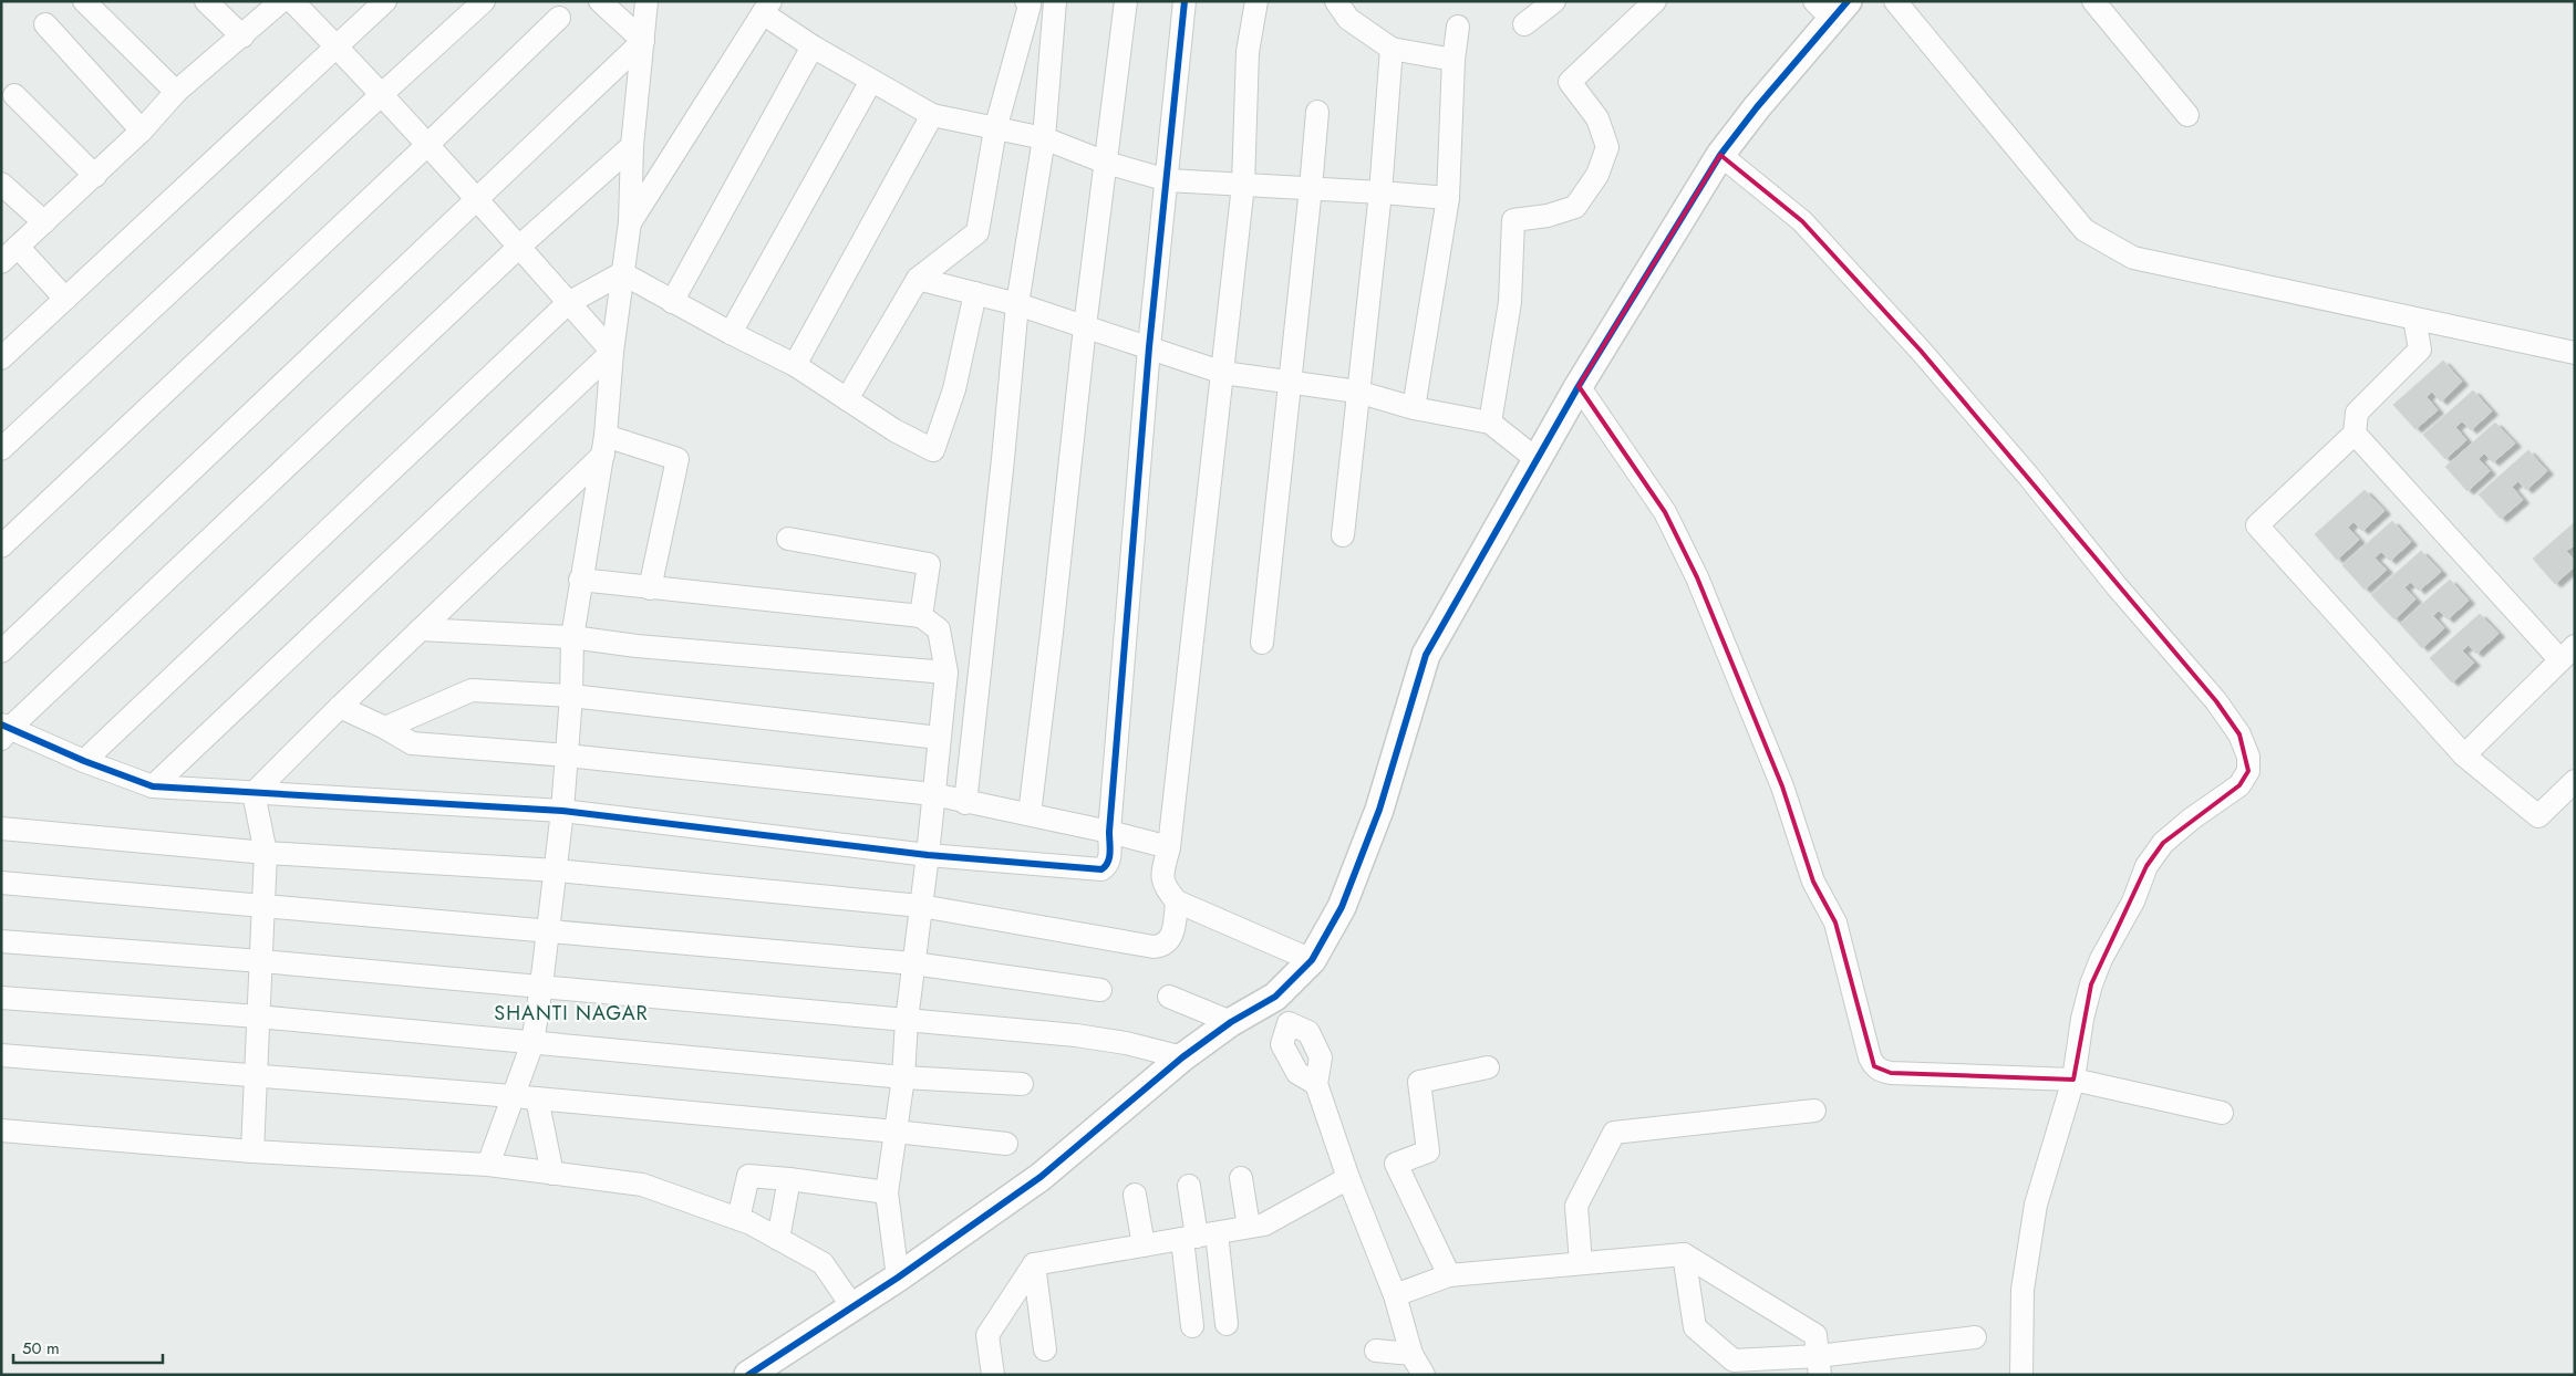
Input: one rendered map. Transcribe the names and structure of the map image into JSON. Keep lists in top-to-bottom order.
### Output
{
  "districts": ["SHANTI NAGAR"],
  "scale_bar": "50 m"
}
